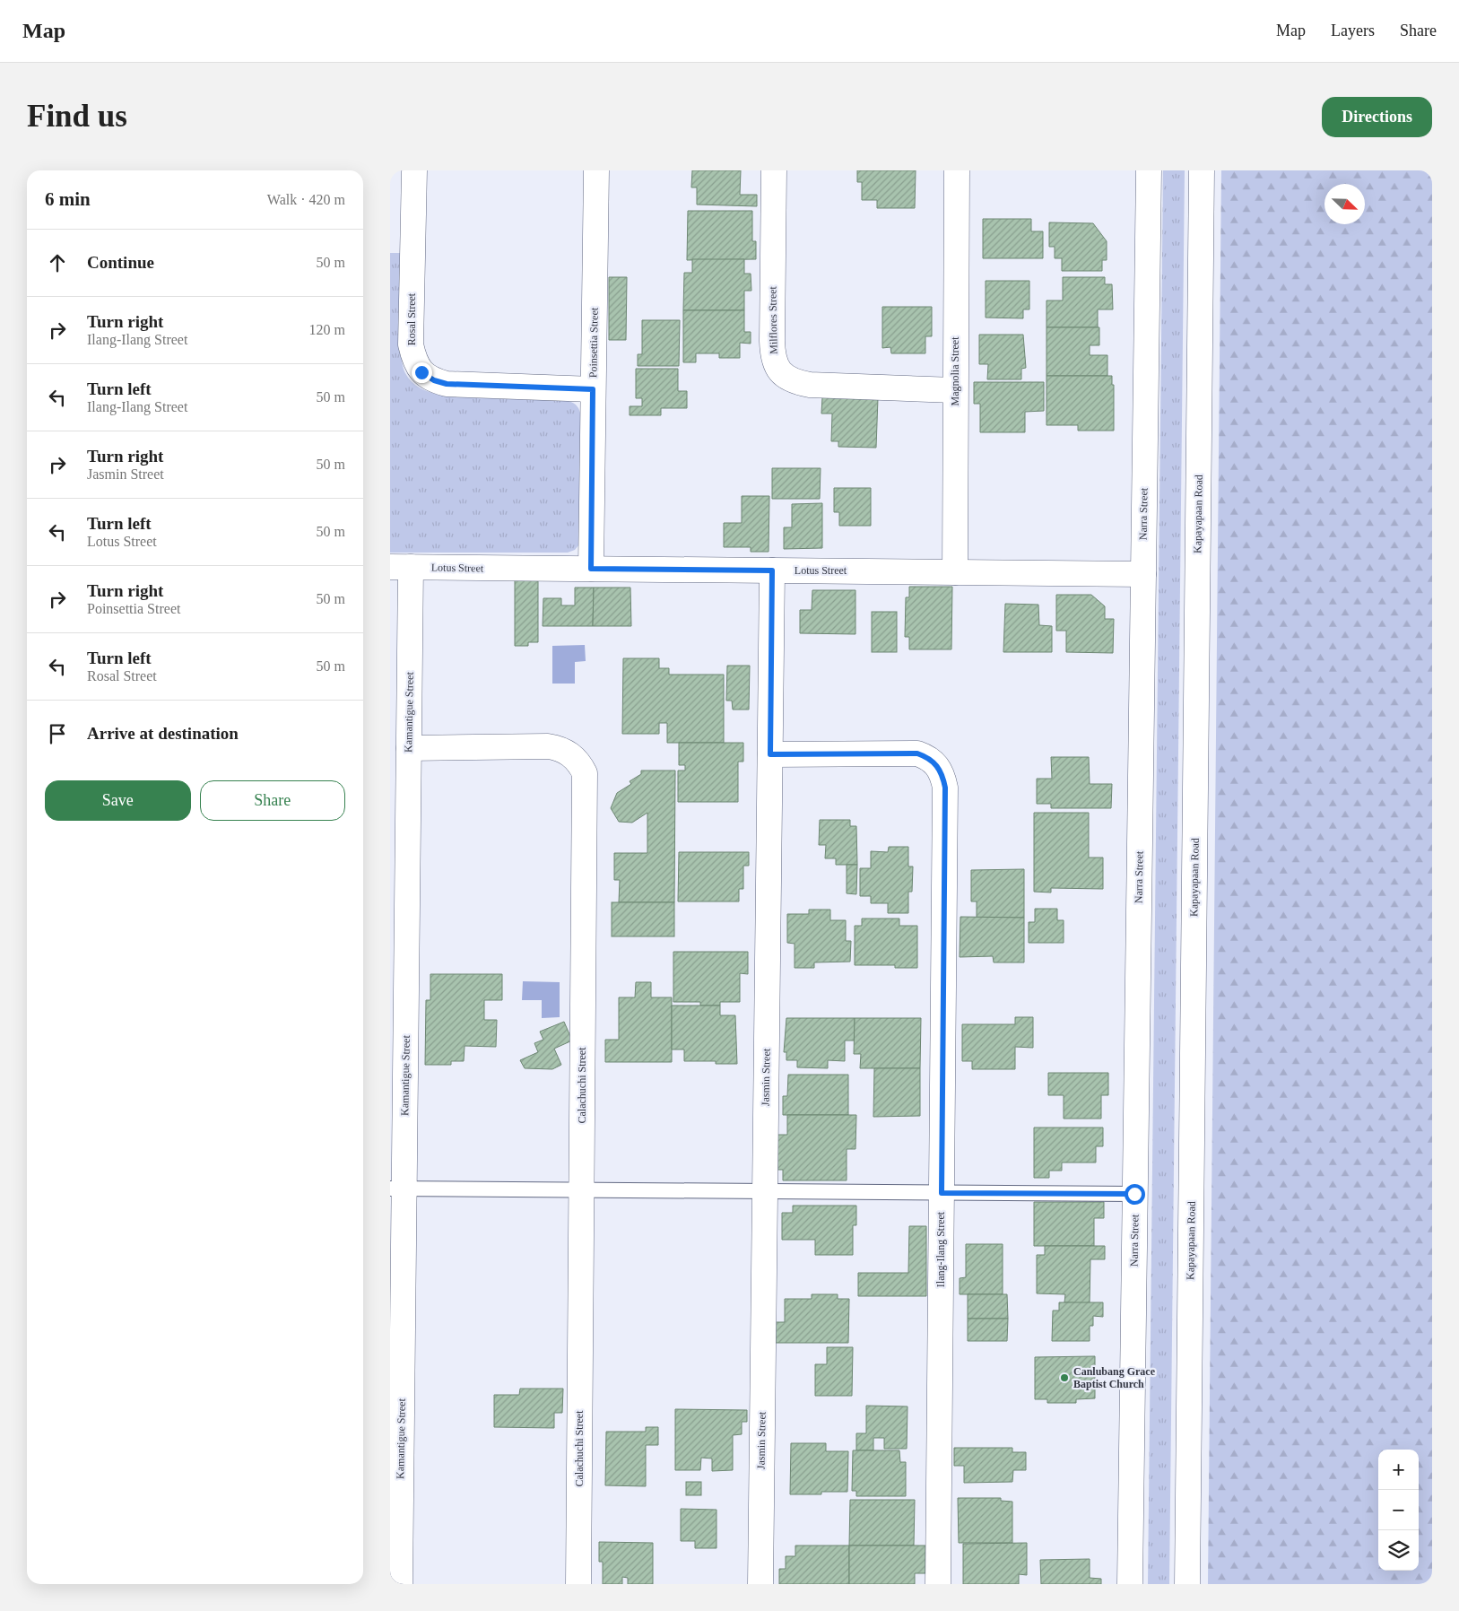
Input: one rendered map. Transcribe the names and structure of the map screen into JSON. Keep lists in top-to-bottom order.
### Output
{
  "streets": {
    "street": [
      "Rosal Street",
      "Milflores Street",
      "Poinsettia Street",
      "Magnolia Street",
      "Narra Street",
      "Kapayapaan Road",
      "Lotus Street",
      "Kamantigue Street",
      "Jasmin Street",
      "Calachuchi Street",
      "Ilang-Ilang Street"
    ]
  },
  "crossings": [
    ["Rosal Street", "Poinsettia Street"],
    ["Milflores Street", "Magnolia Street"],
    ["Poinsettia Street", "Lotus Street"],
    ["Magnolia Street", "Lotus Street"],
    ["Narra Street", "Lotus Street"],
    ["Lotus Street", "Kamantigue Street"],
    ["Lotus Street", "Jasmin Street"],
    ["Kamantigue Street", "Calachuchi Street"],
    ["Jasmin Street", "Ilang-Ilang Street"]
  ],
  "places": ["Canlubang Grace Baptist Church"],
  "north": "bottom right",
  "page": {
    "header": "Map",
    "nav": ["Map", "Layers", "Share"],
    "buttons": [
      "Directions",
      ["Save", "Share"]
    ],
    "title": "Find us",
    "heading": ["6 min", "Walk · 420 m"],
    "list": [
      ["Continue", "50 m"],
      ["Turn right", "Ilang-Ilang Street", "120 m"],
      ["Turn left", "Ilang-Ilang Street", "50 m"],
      ["Turn right", "Jasmin Street", "50 m"],
      ["Turn left", "Lotus Street", "50 m"],
      ["Turn right", "Poinsettia Street", "50 m"],
      ["Turn left", "Rosal Street", "50 m"],
      "Arrive at destination"
    ],
    "map_buttons": ["+", "−"]
  }
}
